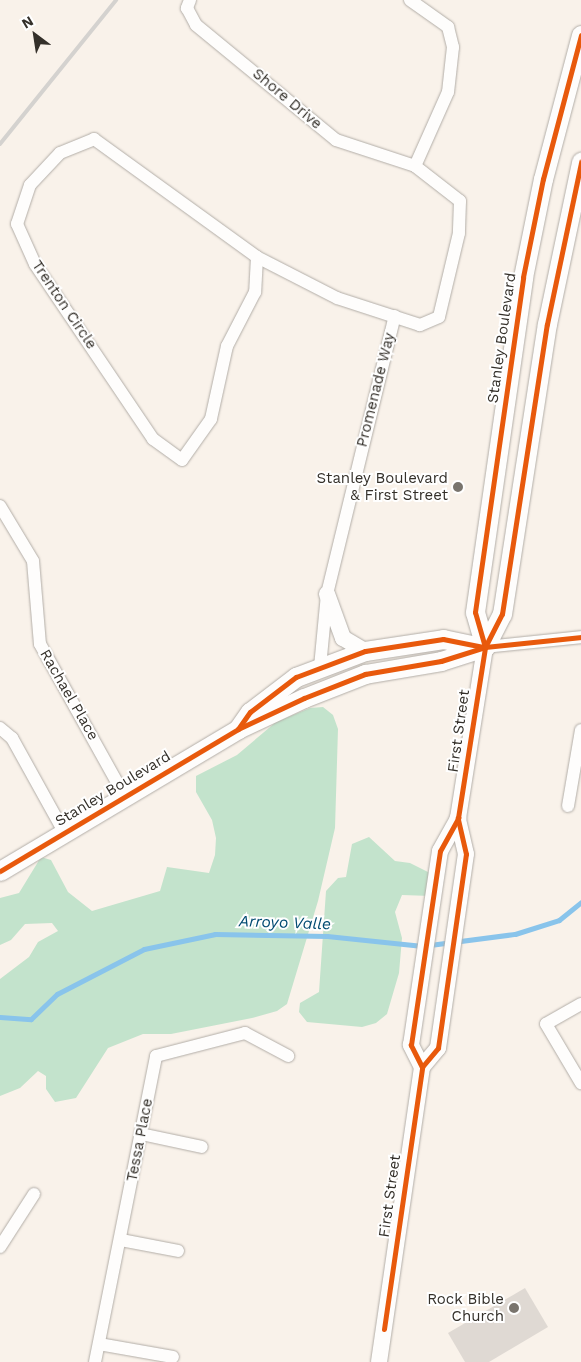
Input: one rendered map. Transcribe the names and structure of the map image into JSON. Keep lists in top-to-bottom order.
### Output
{
  "streets": {
    "main road": ["Stanley Boulevard"],
    "street": [
      "Shore Drive",
      "Trenton Circle",
      "Promenade Way",
      "Rachael Place",
      "First Street",
      "Tessa Place"
    ]
  },
  "crossings": [
    ["Shore Drive", "Promenade Way"],
    ["Trenton Circle", "Promenade Way"],
    ["Stanley Boulevard", "Promenade Way"],
    ["Stanley Boulevard", "Rachael Place"],
    ["Stanley Boulevard", "First Street"]
  ],
  "water": ["Arroyo Valle"],
  "places": ["Stanley Boulevard & First Street", "Rock Bible Church"],
  "north": "top left"
}
